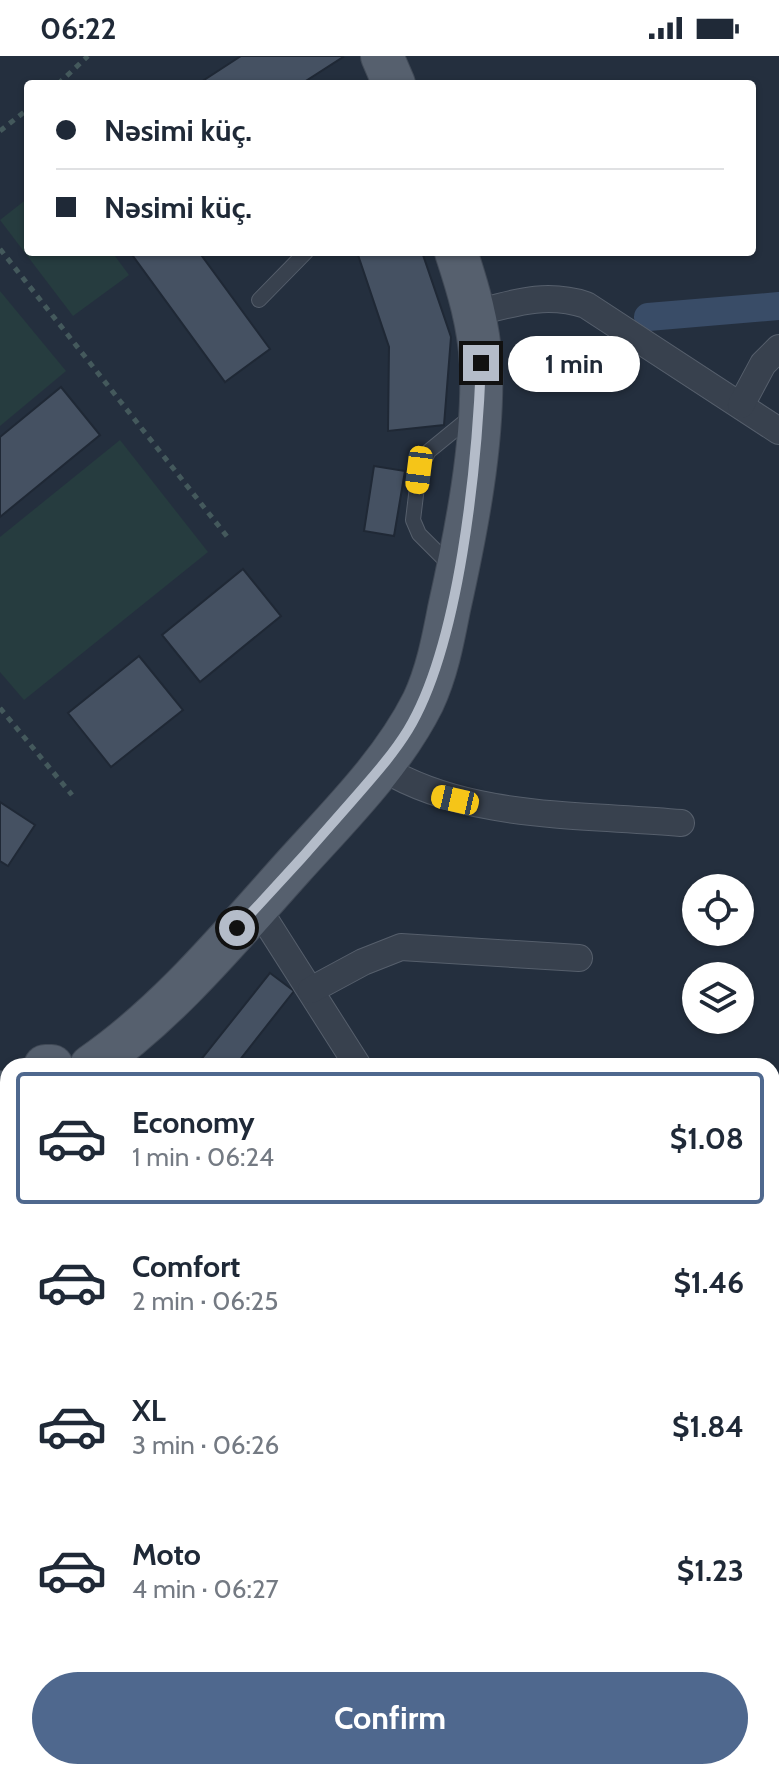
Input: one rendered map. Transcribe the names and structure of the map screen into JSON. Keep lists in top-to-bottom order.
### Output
{
  "page": {
    "status": "06:22",
    "banner": ["Nəsimi küç.", "Nəsimi küç."],
    "bubble": "1 min",
    "list": [
      {
        "name": "Economy",
        "note": "1 min · 06:24",
        "value": "$1.08"
      },
      {
        "name": "Comfort",
        "note": "2 min · 06:25",
        "value": "$1.46"
      },
      {
        "name": "XL",
        "note": "3 min · 06:26",
        "value": "$1.84"
      },
      {
        "name": "Moto",
        "note": "4 min · 06:27",
        "value": "$1.23"
      }
    ],
    "buttons": "Confirm"
  }
}
